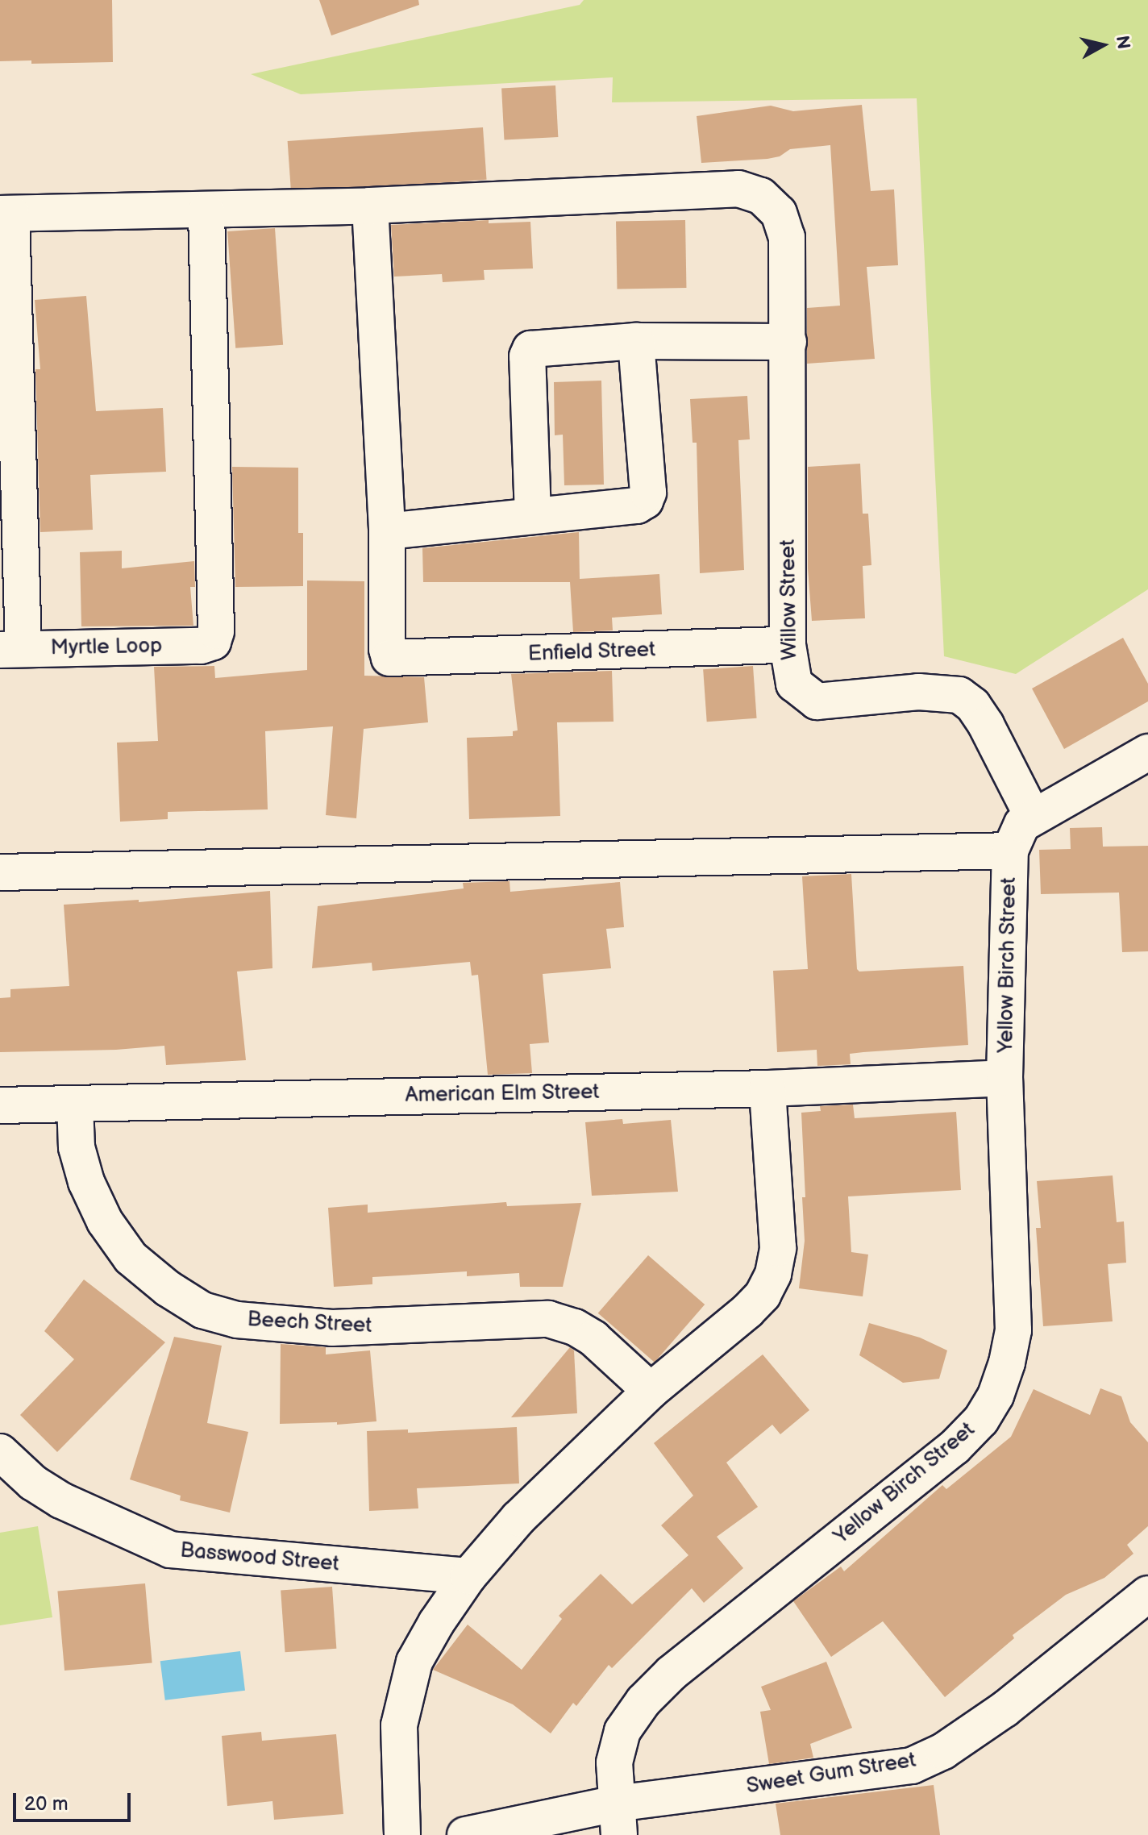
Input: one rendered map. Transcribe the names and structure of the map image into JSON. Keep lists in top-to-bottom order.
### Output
{
  "streets": {
    "street": [
      "Willow Street",
      "Myrtle Loop",
      "Enfield Street",
      "Yellow Birch Street",
      "American Elm Street",
      "Beech Street",
      "Basswood Street",
      "Sweet Gum Street"
    ]
  },
  "crossings": [
    ["Willow Street", "Enfield Street"],
    ["Yellow Birch Street", "American Elm Street"],
    ["Yellow Birch Street", "Sweet Gum Street"],
    ["American Elm Street", "Beech Street"]
  ],
  "scale_bar": "20 m",
  "north": "right"
}
